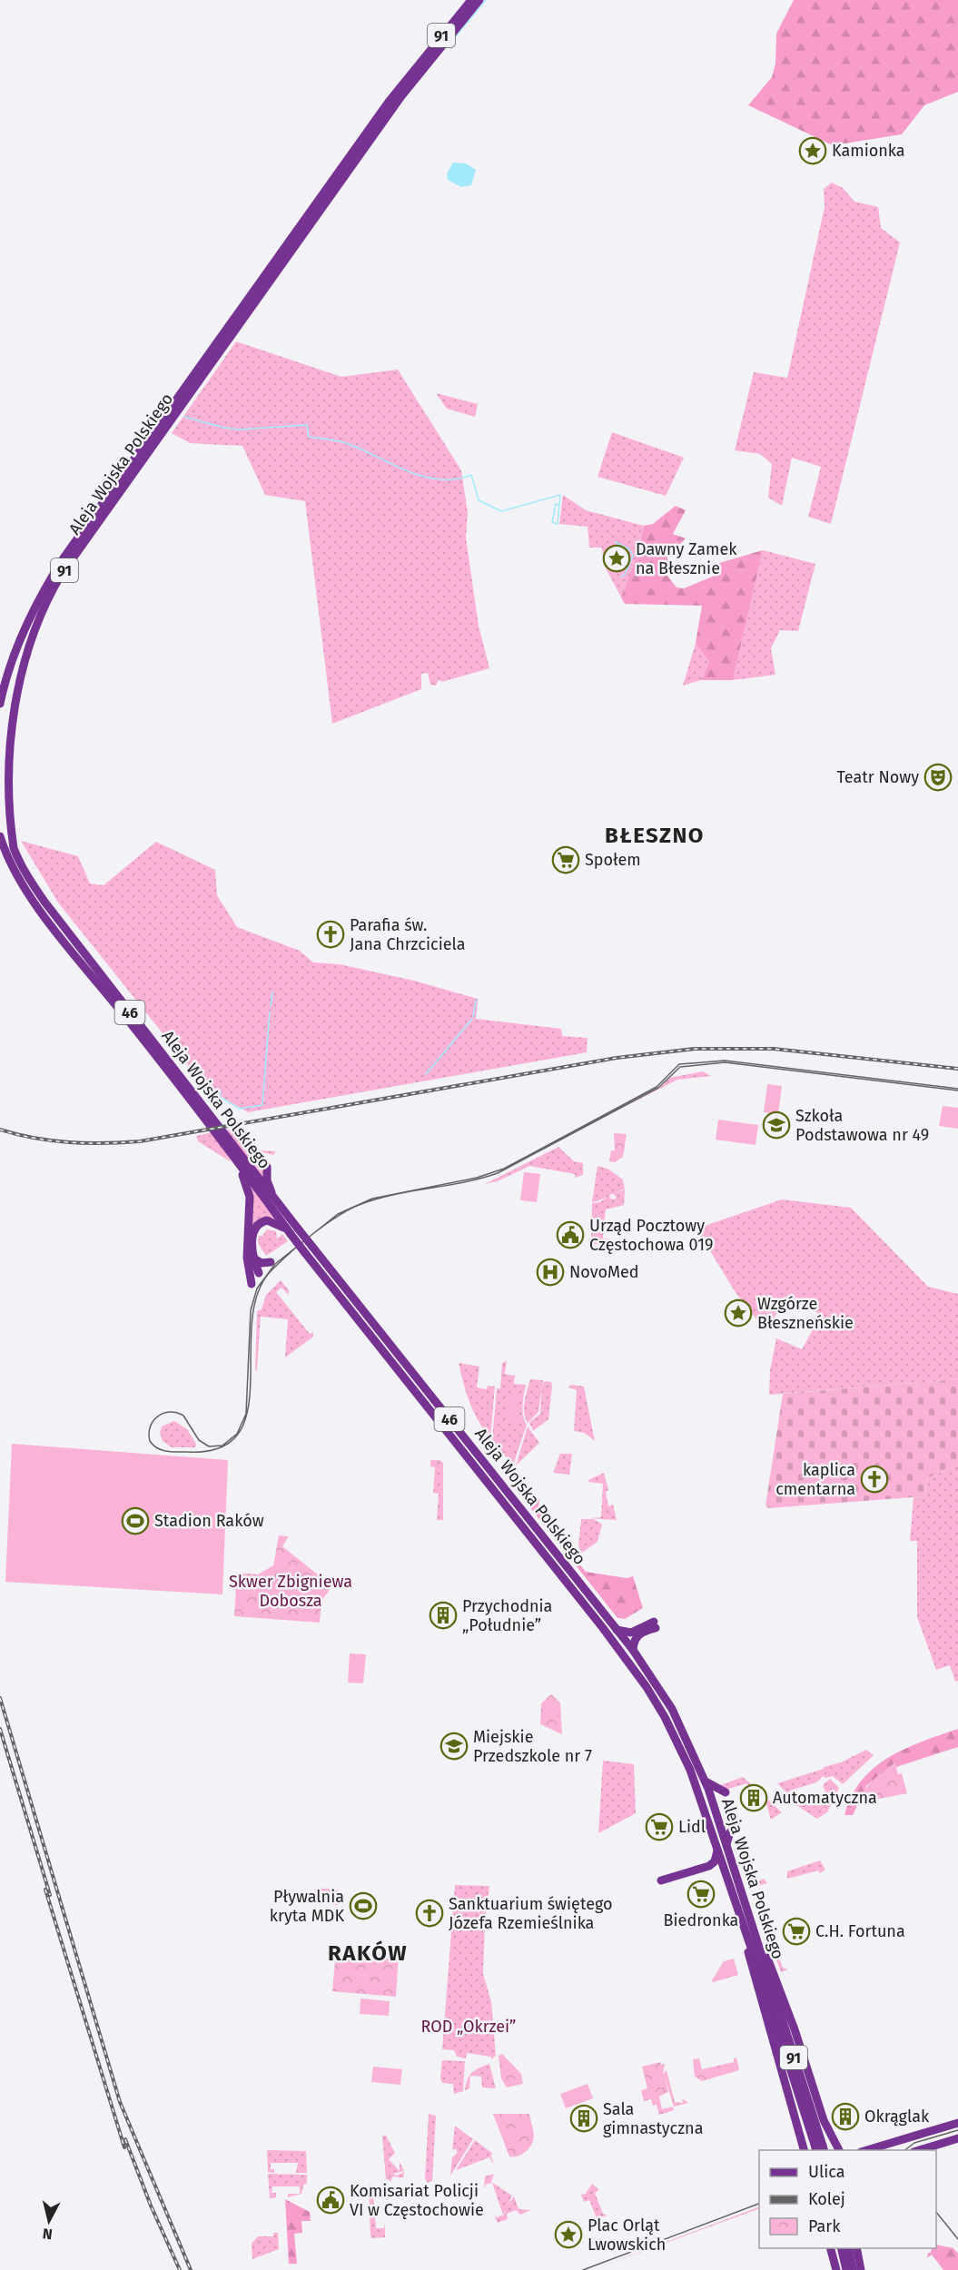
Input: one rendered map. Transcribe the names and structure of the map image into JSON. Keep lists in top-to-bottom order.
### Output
{
  "streets": {
    "main road": ["91", "Aleja Wojska Polskiego", "46"]
  },
  "districts": ["BŁESZNO", "RAKÓW"],
  "parks": ["Skwer Zbigniewa Dobosza", "ROD „Okrzei”"],
  "places": {
    "place": [
      "Kamionka",
      "Dawny Zamek na Błesznie",
      "Wzgórze Błeszneńskie",
      "Plac Orląt Lwowskich"
    ],
    "theatre": ["Teatr Nowy"],
    "supermarket": [
      "Społem",
      "Lidl",
      "Biedronka",
      "C.H. Fortuna"
    ],
    "church": ["Parafia św. Jana Chrzciciela", "kaplica cmentarna", "Sanktuarium świętego Józefa Rzemieślnika"],
    "school or university": ["Szkoła Podstawowa nr 49", "Miejskie Przedszkole nr 7"],
    "public building": ["Urząd Pocztowy Częstochowa 019", "Komisariat Policji VI w Częstochowie"],
    "hospital": ["NovoMed"],
    "sports": ["Stadion Raków", "Pływalnia kryta MDK"],
    "building": [
      "Przychodnia „Południe”",
      "Automatyczna",
      "Okrąglak",
      "Sala gimnastyczna"
    ]
  },
  "legend": ["Ulica", "Kolej", "Park"],
  "north": "bottom"
}
